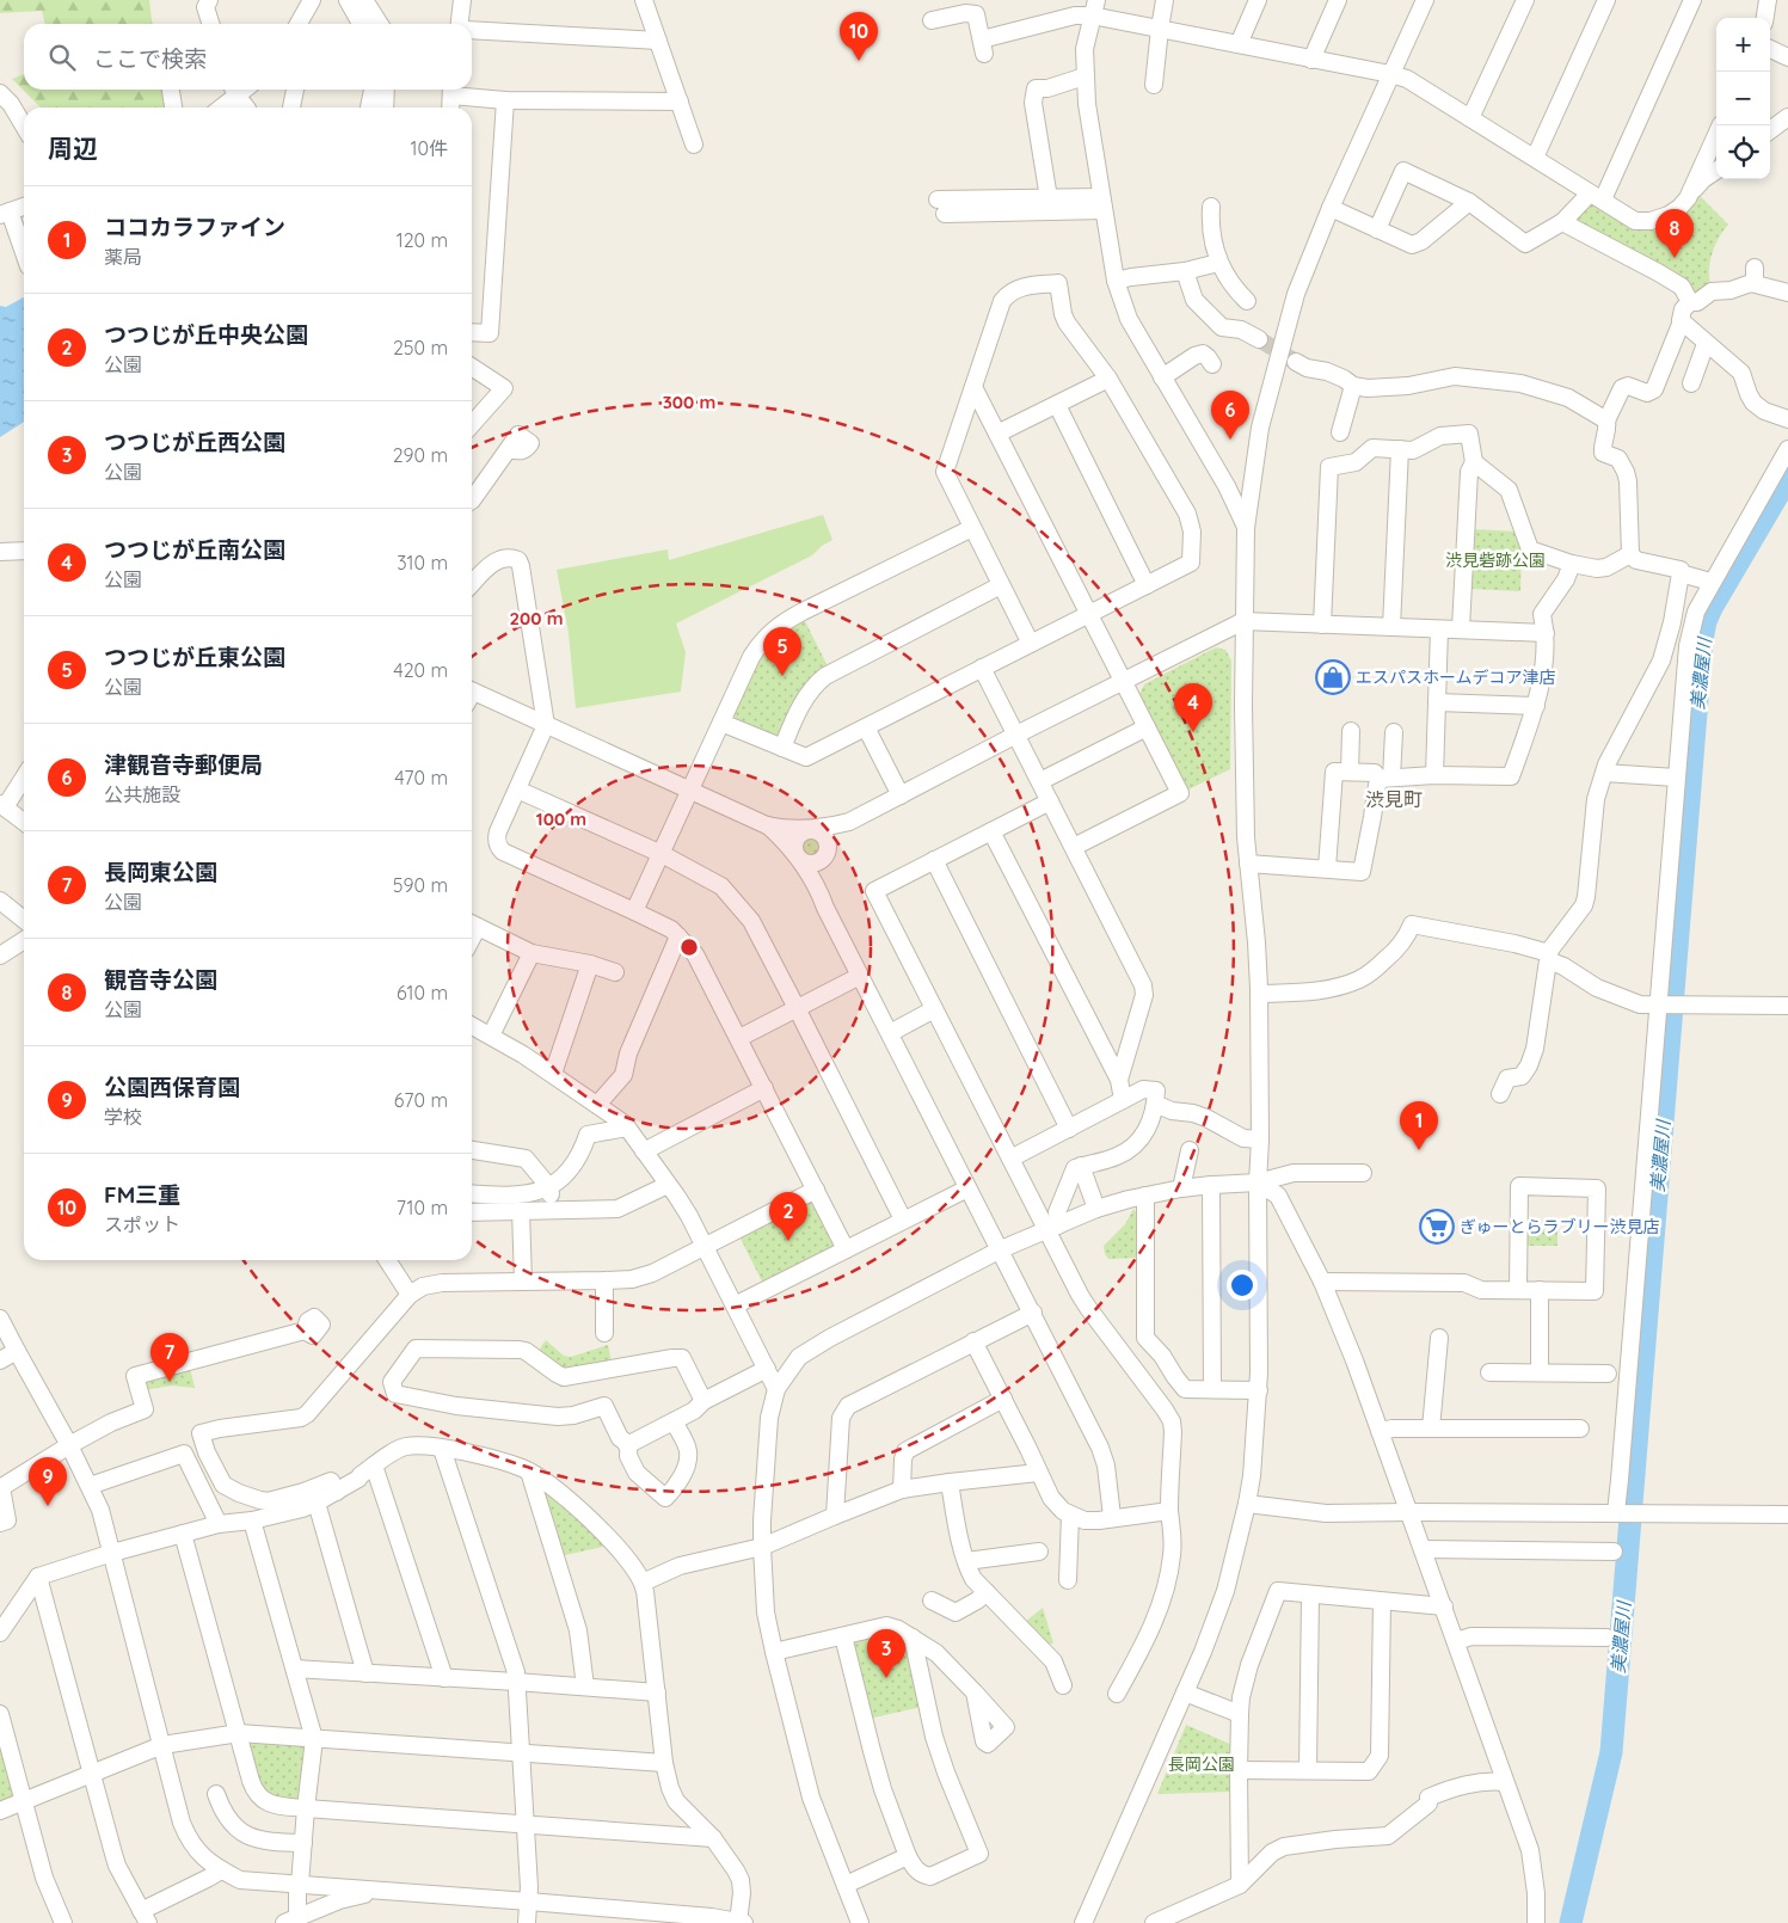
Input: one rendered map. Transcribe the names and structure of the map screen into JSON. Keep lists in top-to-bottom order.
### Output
{
  "districts": ["渋見町"],
  "water": ["美濃屋川"],
  "parks": ["渋見砦跡公園", "長岡公園"],
  "places": {
    "shop": ["エスパスホームデコア津店"],
    "supermarket": ["ぎゅーとらラブリー渋見店"]
  },
  "page": {
    "pins": [
      "10",
      "8",
      "6",
      "5",
      "4",
      "1",
      "2",
      "7",
      "9",
      "3"
    ],
    "map_buttons": ["+", "−"],
    "search": "ここで検索",
    "heading": ["周辺", "10件"],
    "list": [
      {
        "mark": "1",
        "name": "ココカラファイン",
        "note": "薬局",
        "value": "120 m"
      },
      {
        "mark": "2",
        "name": "つつじが丘中央公園",
        "note": "公園",
        "value": "250 m"
      },
      {
        "mark": "3",
        "name": "つつじが丘西公園",
        "note": "公園",
        "value": "290 m"
      },
      {
        "mark": "4",
        "name": "つつじが丘南公園",
        "note": "公園",
        "value": "310 m"
      },
      {
        "mark": "5",
        "name": "つつじが丘東公園",
        "note": "公園",
        "value": "420 m"
      },
      {
        "mark": "6",
        "name": "津観音寺郵便局",
        "note": "公共施設",
        "value": "470 m"
      },
      {
        "mark": "7",
        "name": "長岡東公園",
        "note": "公園",
        "value": "590 m"
      },
      {
        "mark": "8",
        "name": "観音寺公園",
        "note": "公園",
        "value": "610 m"
      },
      {
        "mark": "9",
        "name": "公園西保育園",
        "note": "学校",
        "value": "670 m"
      },
      {
        "mark": "10",
        "name": "FM三重",
        "note": "スポット",
        "value": "710 m"
      }
    ]
  },
  "rings": ["300 m", "200 m", "100 m"]
}
